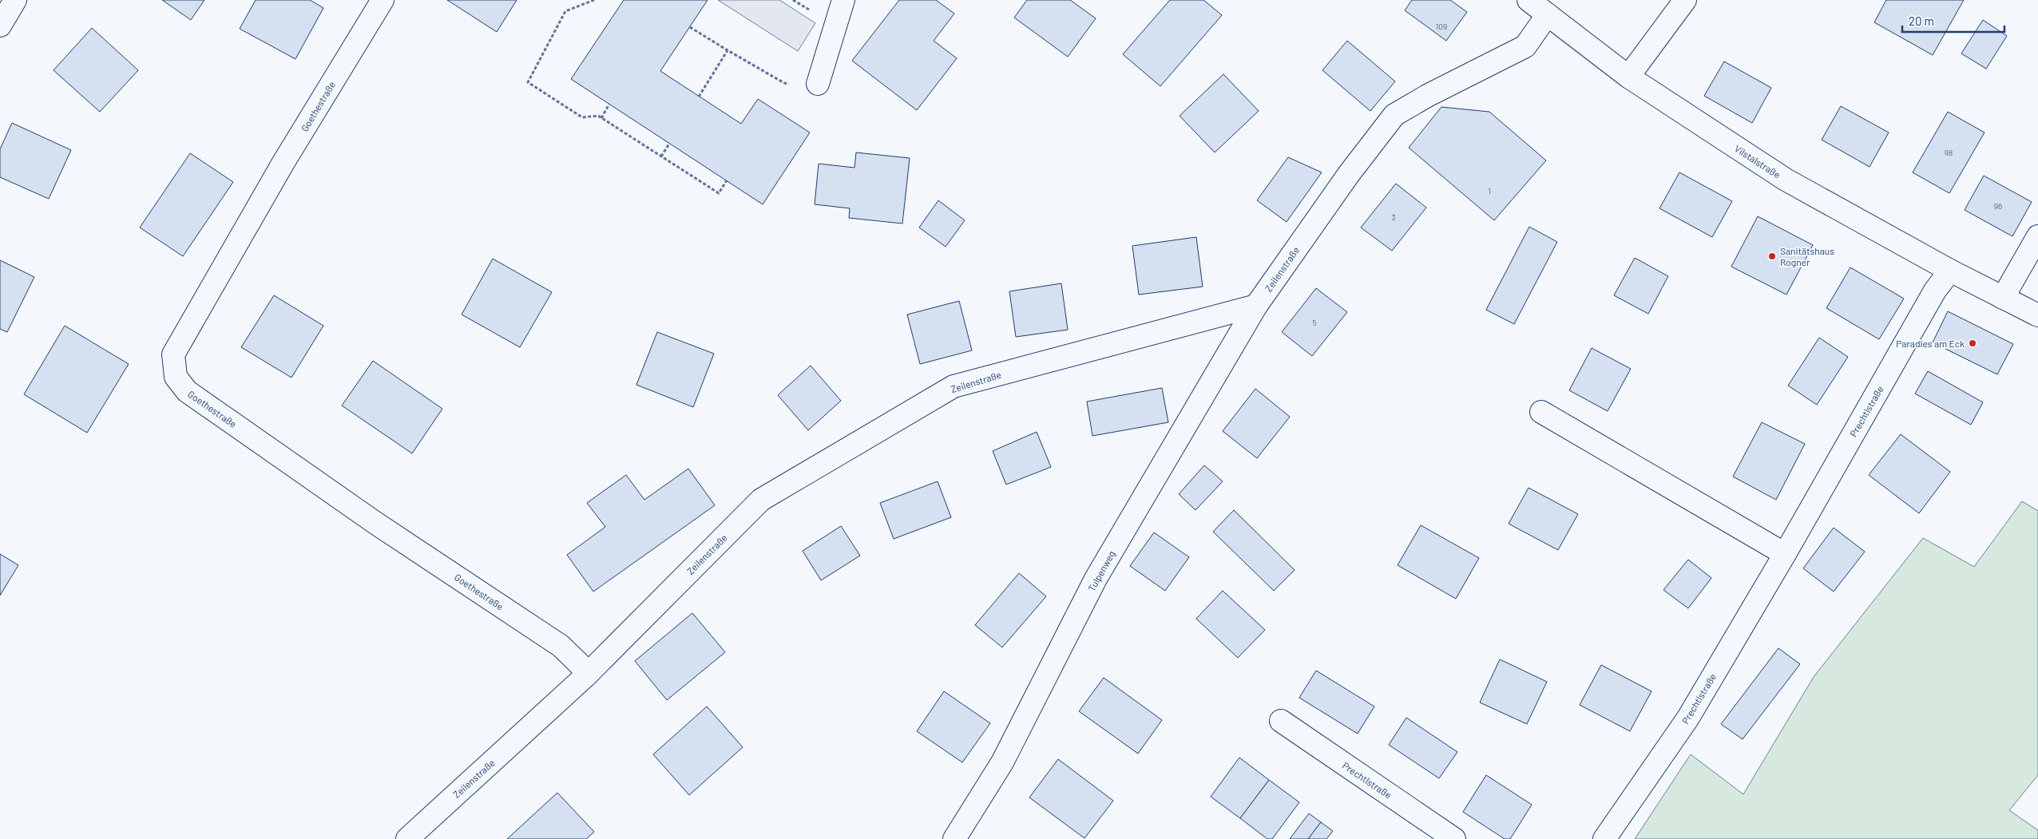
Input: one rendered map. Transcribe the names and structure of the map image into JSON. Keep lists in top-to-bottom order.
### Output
{
  "streets": {
    "street": [
      "Goethestraße",
      "Vilstalstraße",
      "Zeilenstraße",
      "Prechtlstraße",
      "Tulpenweg"
    ]
  },
  "crossings": [
    ["Goethestraße", "Zeilenstraße"],
    ["Vilstalstraße", "Zeilenstraße"],
    ["Vilstalstraße", "Prechtlstraße"],
    ["Zeilenstraße", "Tulpenweg"]
  ],
  "places": ["Sanitätshaus Rogner", "Paradies am Eck"],
  "house_numbers": [
    "109",
    "98",
    "1",
    "96",
    "3",
    "5"
  ],
  "scale_bar": "20 m"
}
